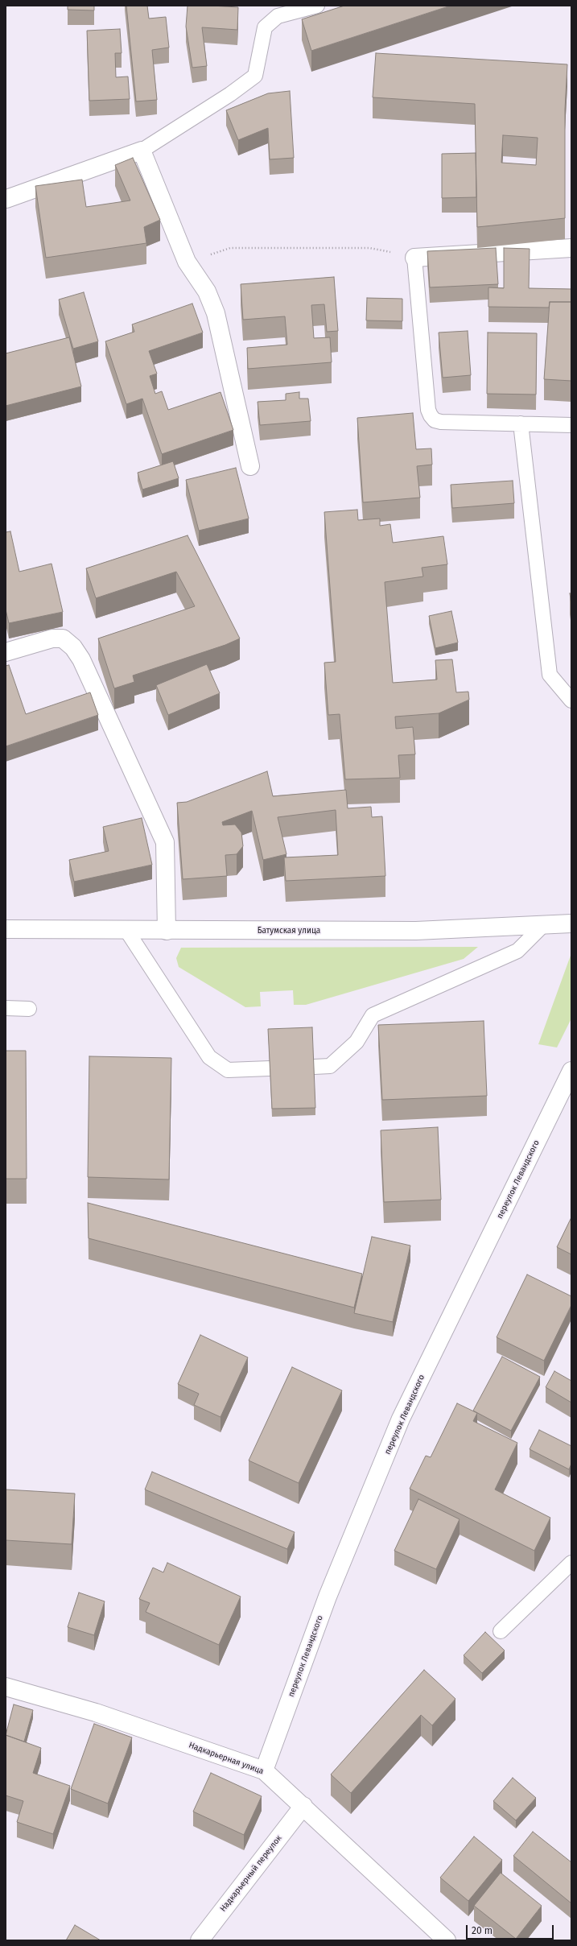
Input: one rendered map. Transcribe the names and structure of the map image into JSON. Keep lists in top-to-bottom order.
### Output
{
  "streets": {
    "street": [
      "Батумская улица",
      "переулок Левандского",
      "Надкарьерная улица",
      "Надкарьерный переулок"
    ]
  },
  "crossings": [
    ["переулок Левандского", "Надкарьерная улица"],
    ["Надкарьерная улица", "Надкарьерный переулок"]
  ],
  "scale_bar": "20 m"
}
